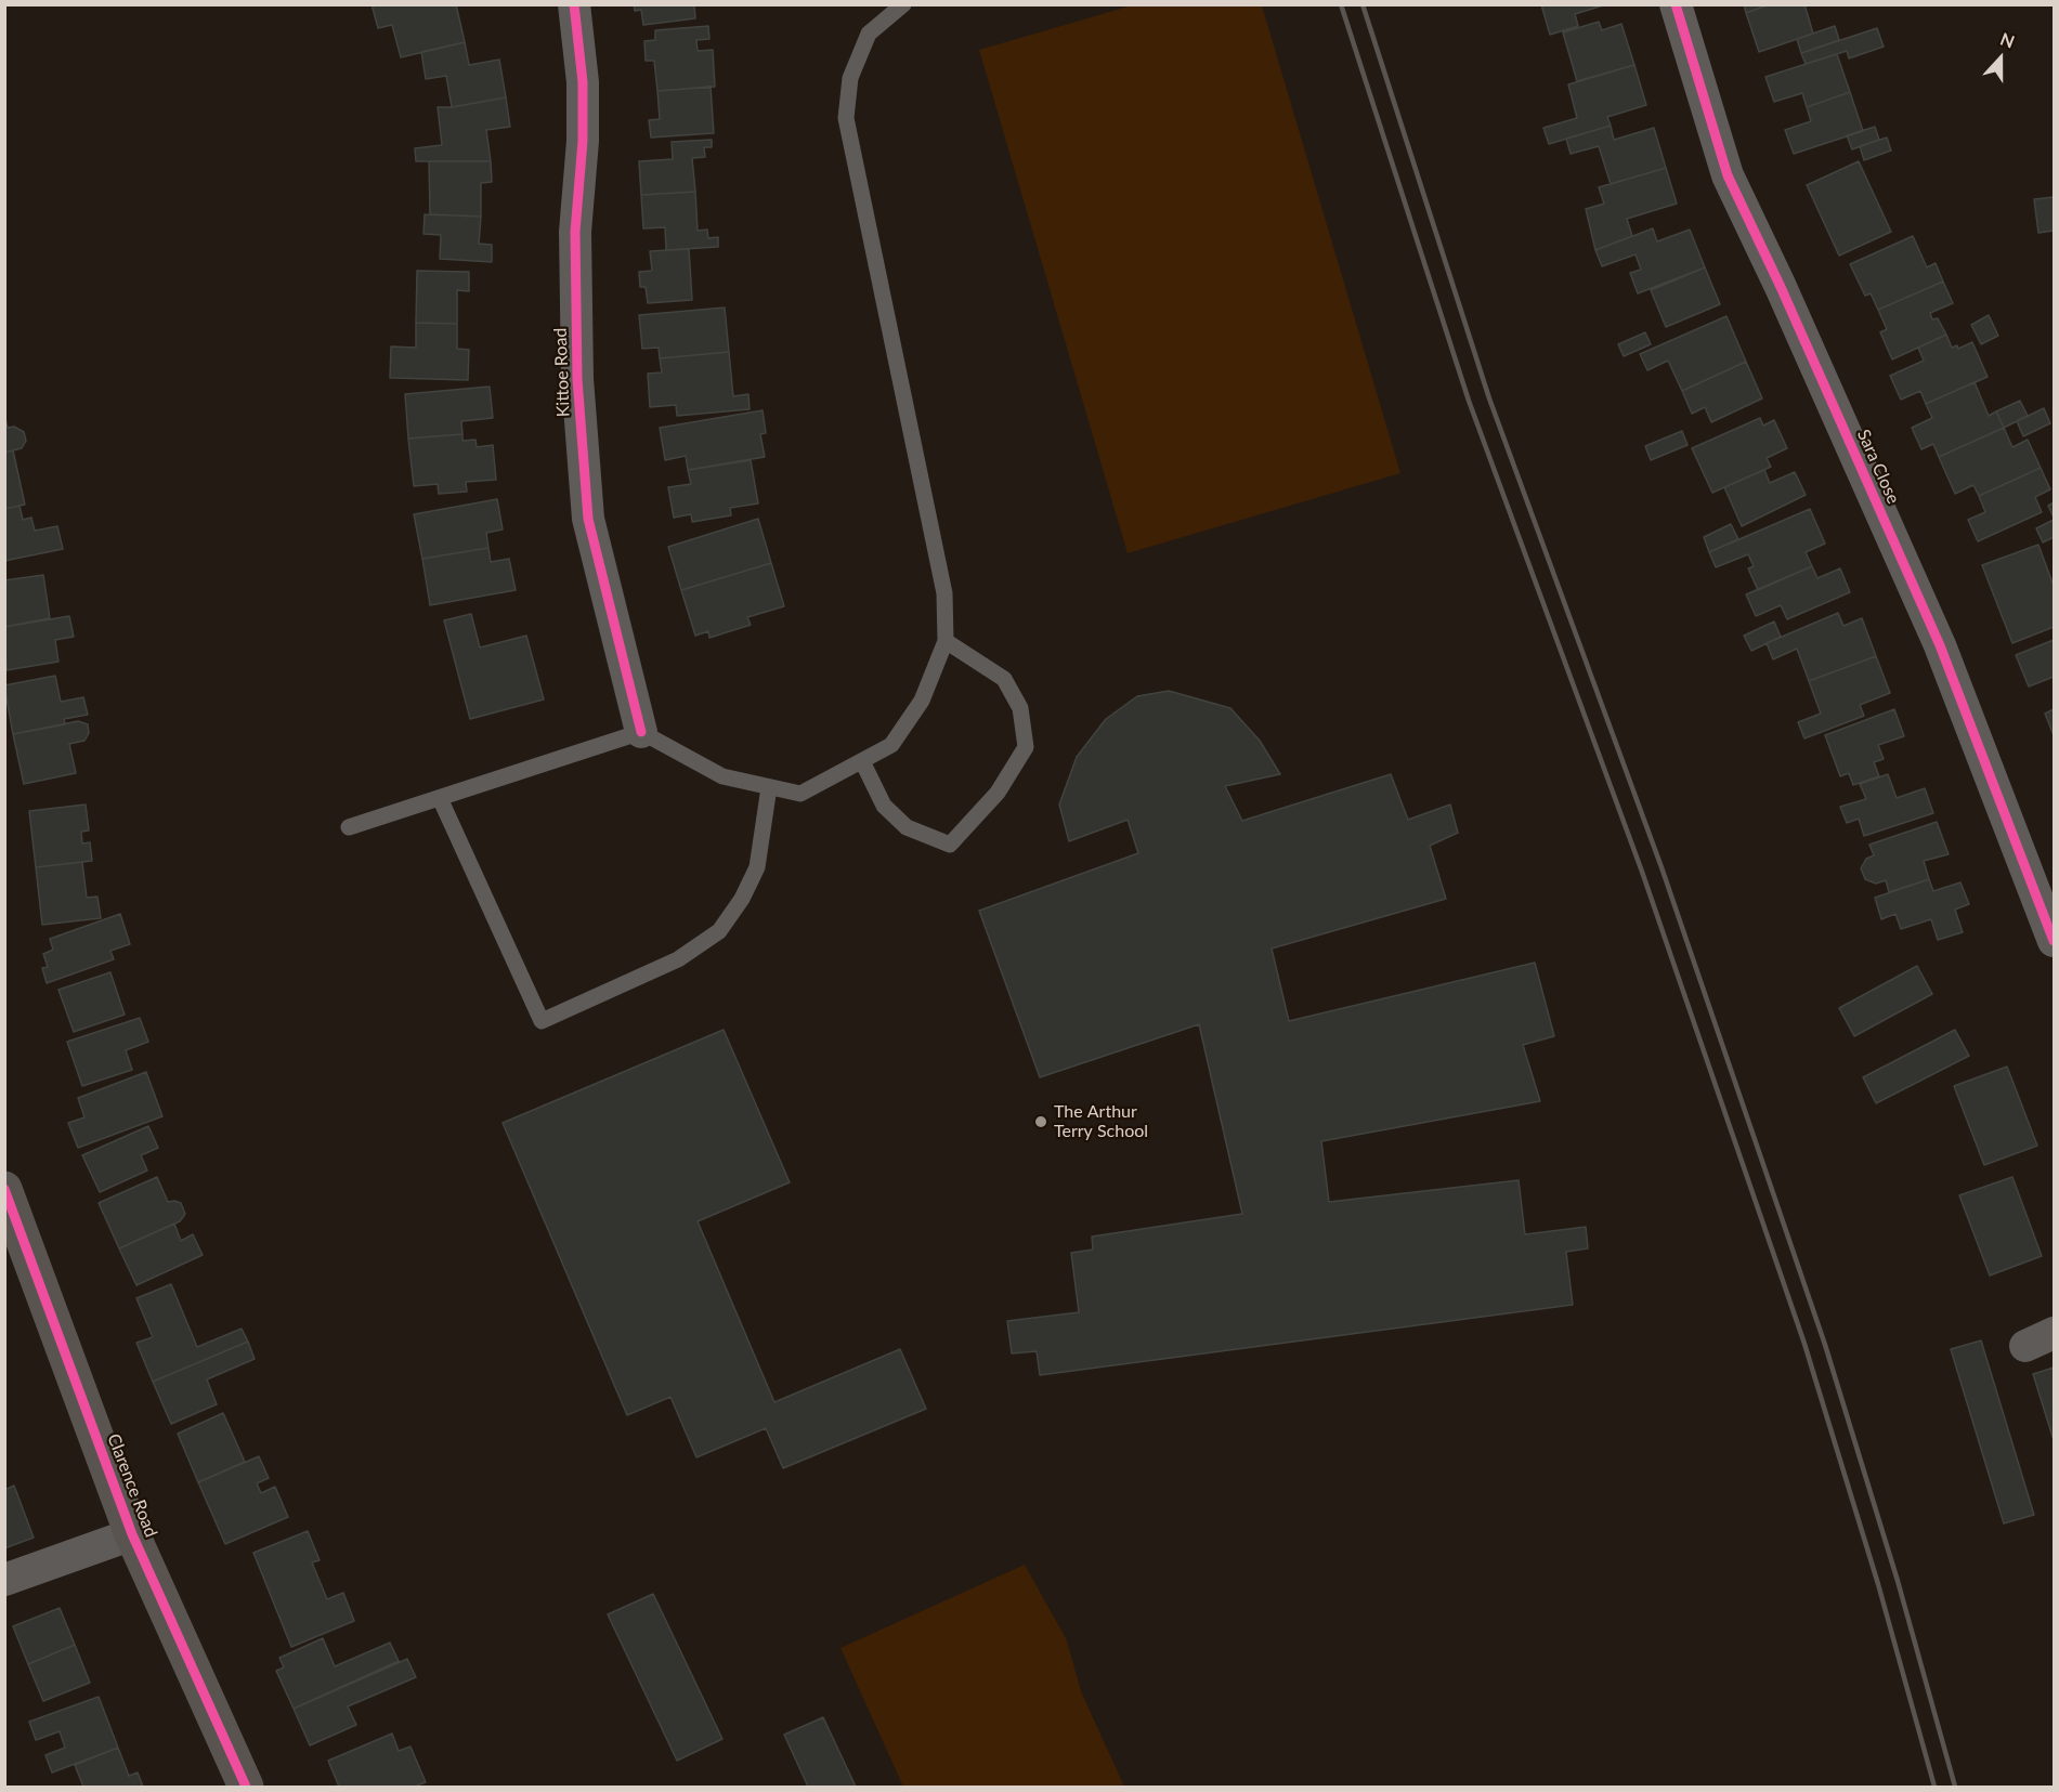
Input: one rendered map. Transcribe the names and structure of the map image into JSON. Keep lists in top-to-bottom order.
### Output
{
  "streets": {
    "street": ["Kittoe Road", "Sara Close", "Clarence Road"]
  },
  "places": ["The Arthur Terry School"],
  "north": "top"
}
